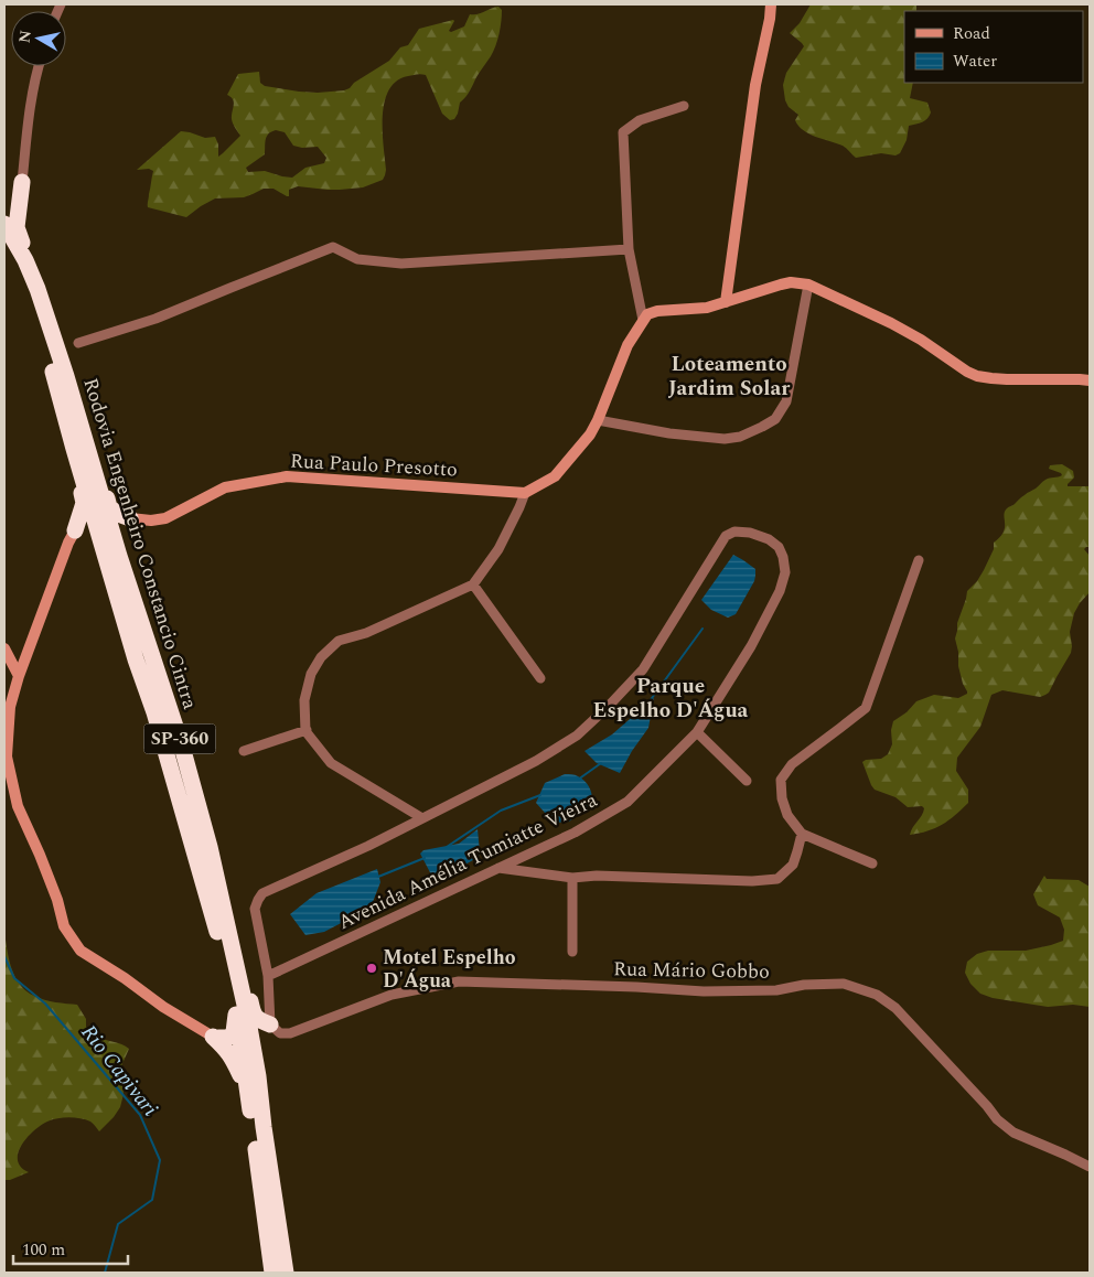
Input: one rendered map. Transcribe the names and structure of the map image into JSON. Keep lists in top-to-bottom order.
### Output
{
  "streets": {
    "highway": ["Rodovia Engenheiro Constancio Cintra", "SP-360"],
    "street": ["Rua Paulo Presotto", "Avenida Amélia Tumiatte Vieira", "Rua Mário Gobbo"]
  },
  "districts": ["Loteamento Jardim Solar", "Parque Espelho D'Água"],
  "water": ["Rio Capivari"],
  "places": ["Motel Espelho D'Água"],
  "legend": ["Road", "Water"],
  "scale_bar": "100 m",
  "north": "left"
}
